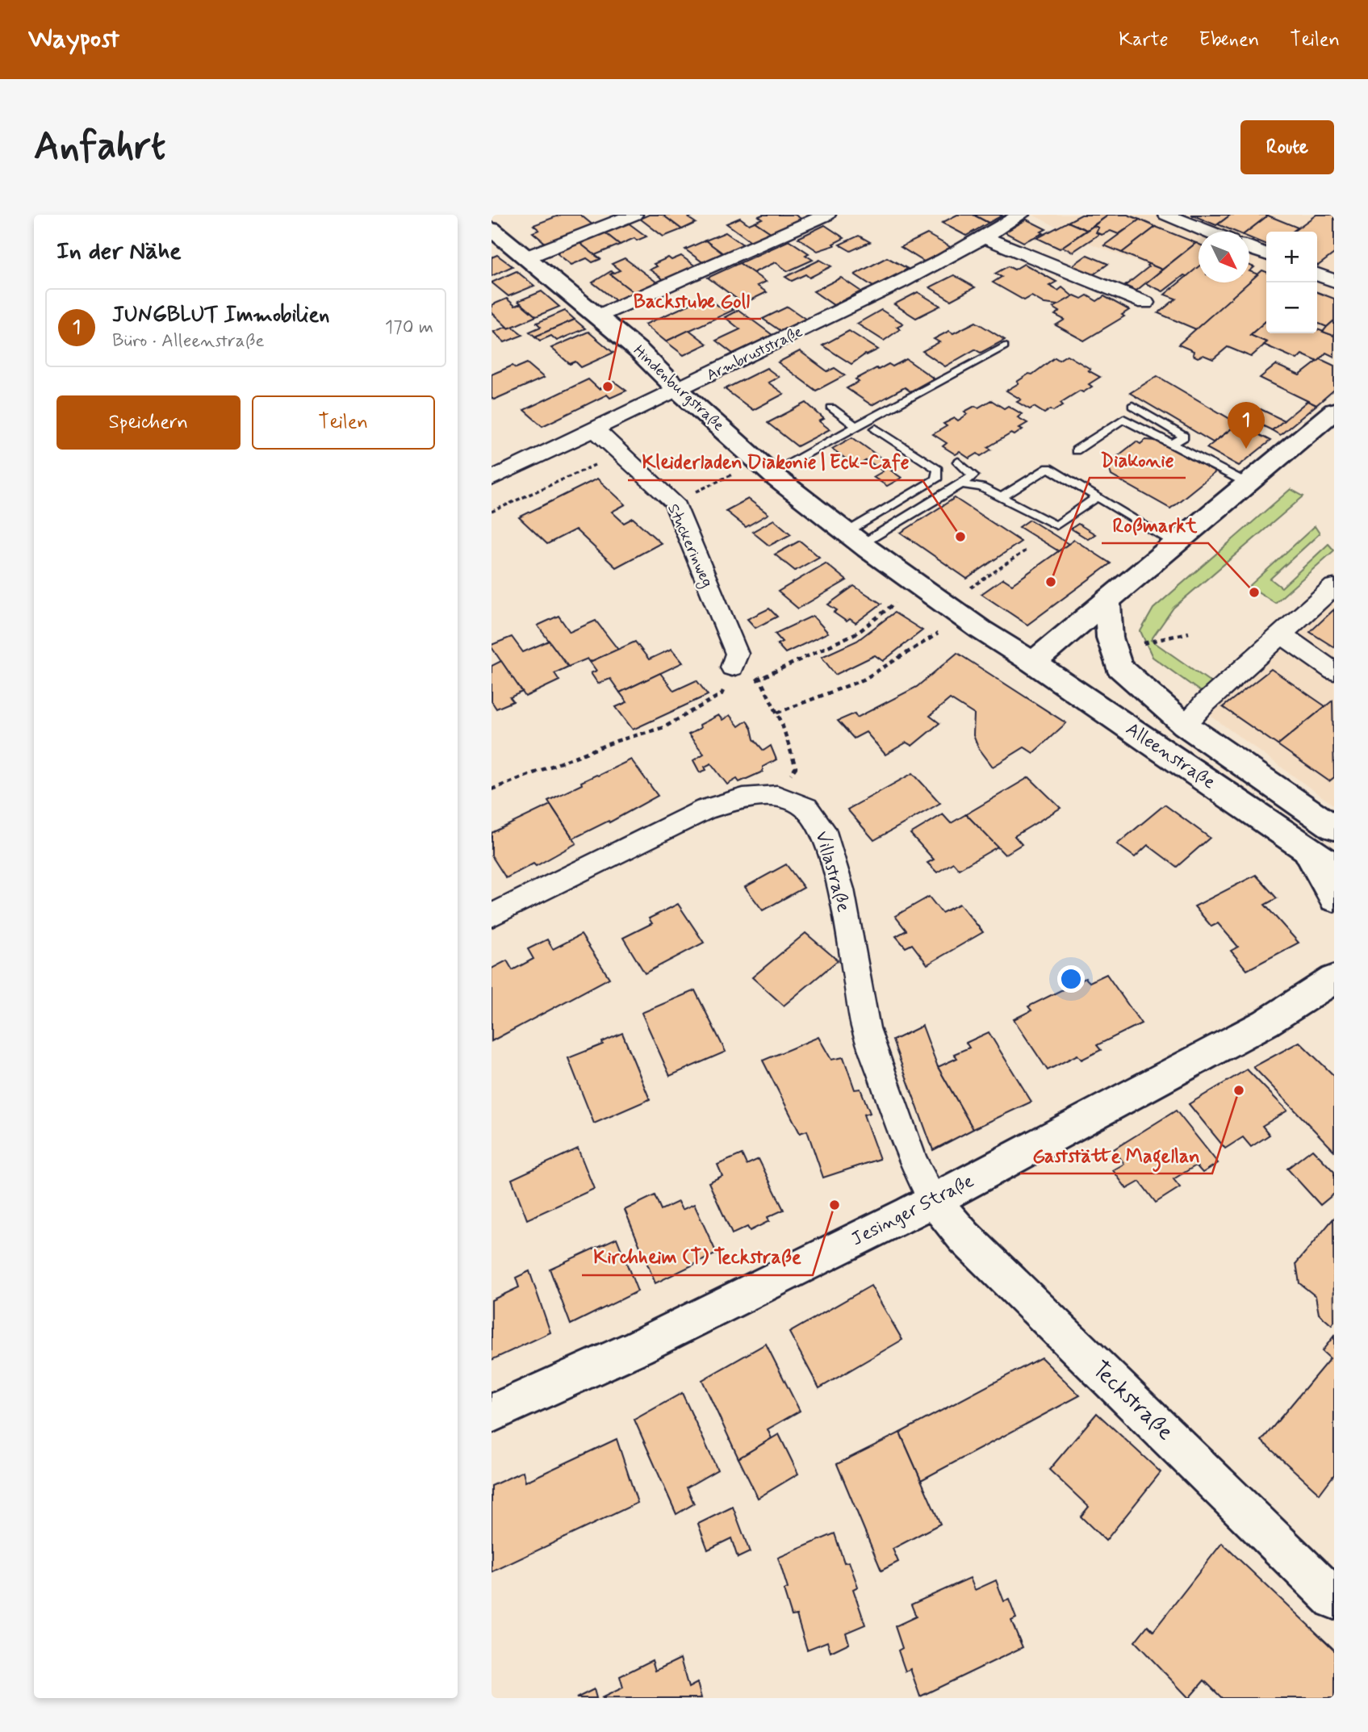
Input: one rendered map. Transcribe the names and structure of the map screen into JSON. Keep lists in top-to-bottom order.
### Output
{
  "streets": {
    "main road": [
      "Hindenburgstraße",
      "Alleenstraße",
      "Jesinger Straße",
      "Teckstraße"
    ],
    "street": ["Armbruststraße", "Stuckerinweg", "Villastraße"]
  },
  "crossings": [
    ["Armbruststraße", "Hindenburgstraße"],
    ["Armbruststraße", "Stuckerinweg"],
    ["Hindenburgstraße", "Alleenstraße"],
    ["Villastraße", "Jesinger Straße"],
    ["Villastraße", "Teckstraße"],
    ["Jesinger Straße", "Teckstraße"]
  ],
  "places": [
    "Backstube Goll",
    "Kleiderladen Diakonie | Eck-Cafe",
    "Diakonie",
    "Roßmarkt",
    "Gaststätte Magellan",
    "Kirchheim (T) Teckstraße"
  ],
  "north": "bottom right",
  "page": {
    "header": "Waypost",
    "nav": ["Karte", "Ebenen", "Teilen"],
    "buttons": [
      "Route",
      ["Speichern", "Teilen"]
    ],
    "title": "Anfahrt",
    "heading": "In der Nähe",
    "map_buttons": ["+", "−"],
    "list": [
      {
        "mark": "1",
        "name": "JUNGBLUT Immobilien",
        "note": "Büro · Alleenstraße",
        "value": "170 m"
      }
    ],
    "pins": "1"
  }
}
